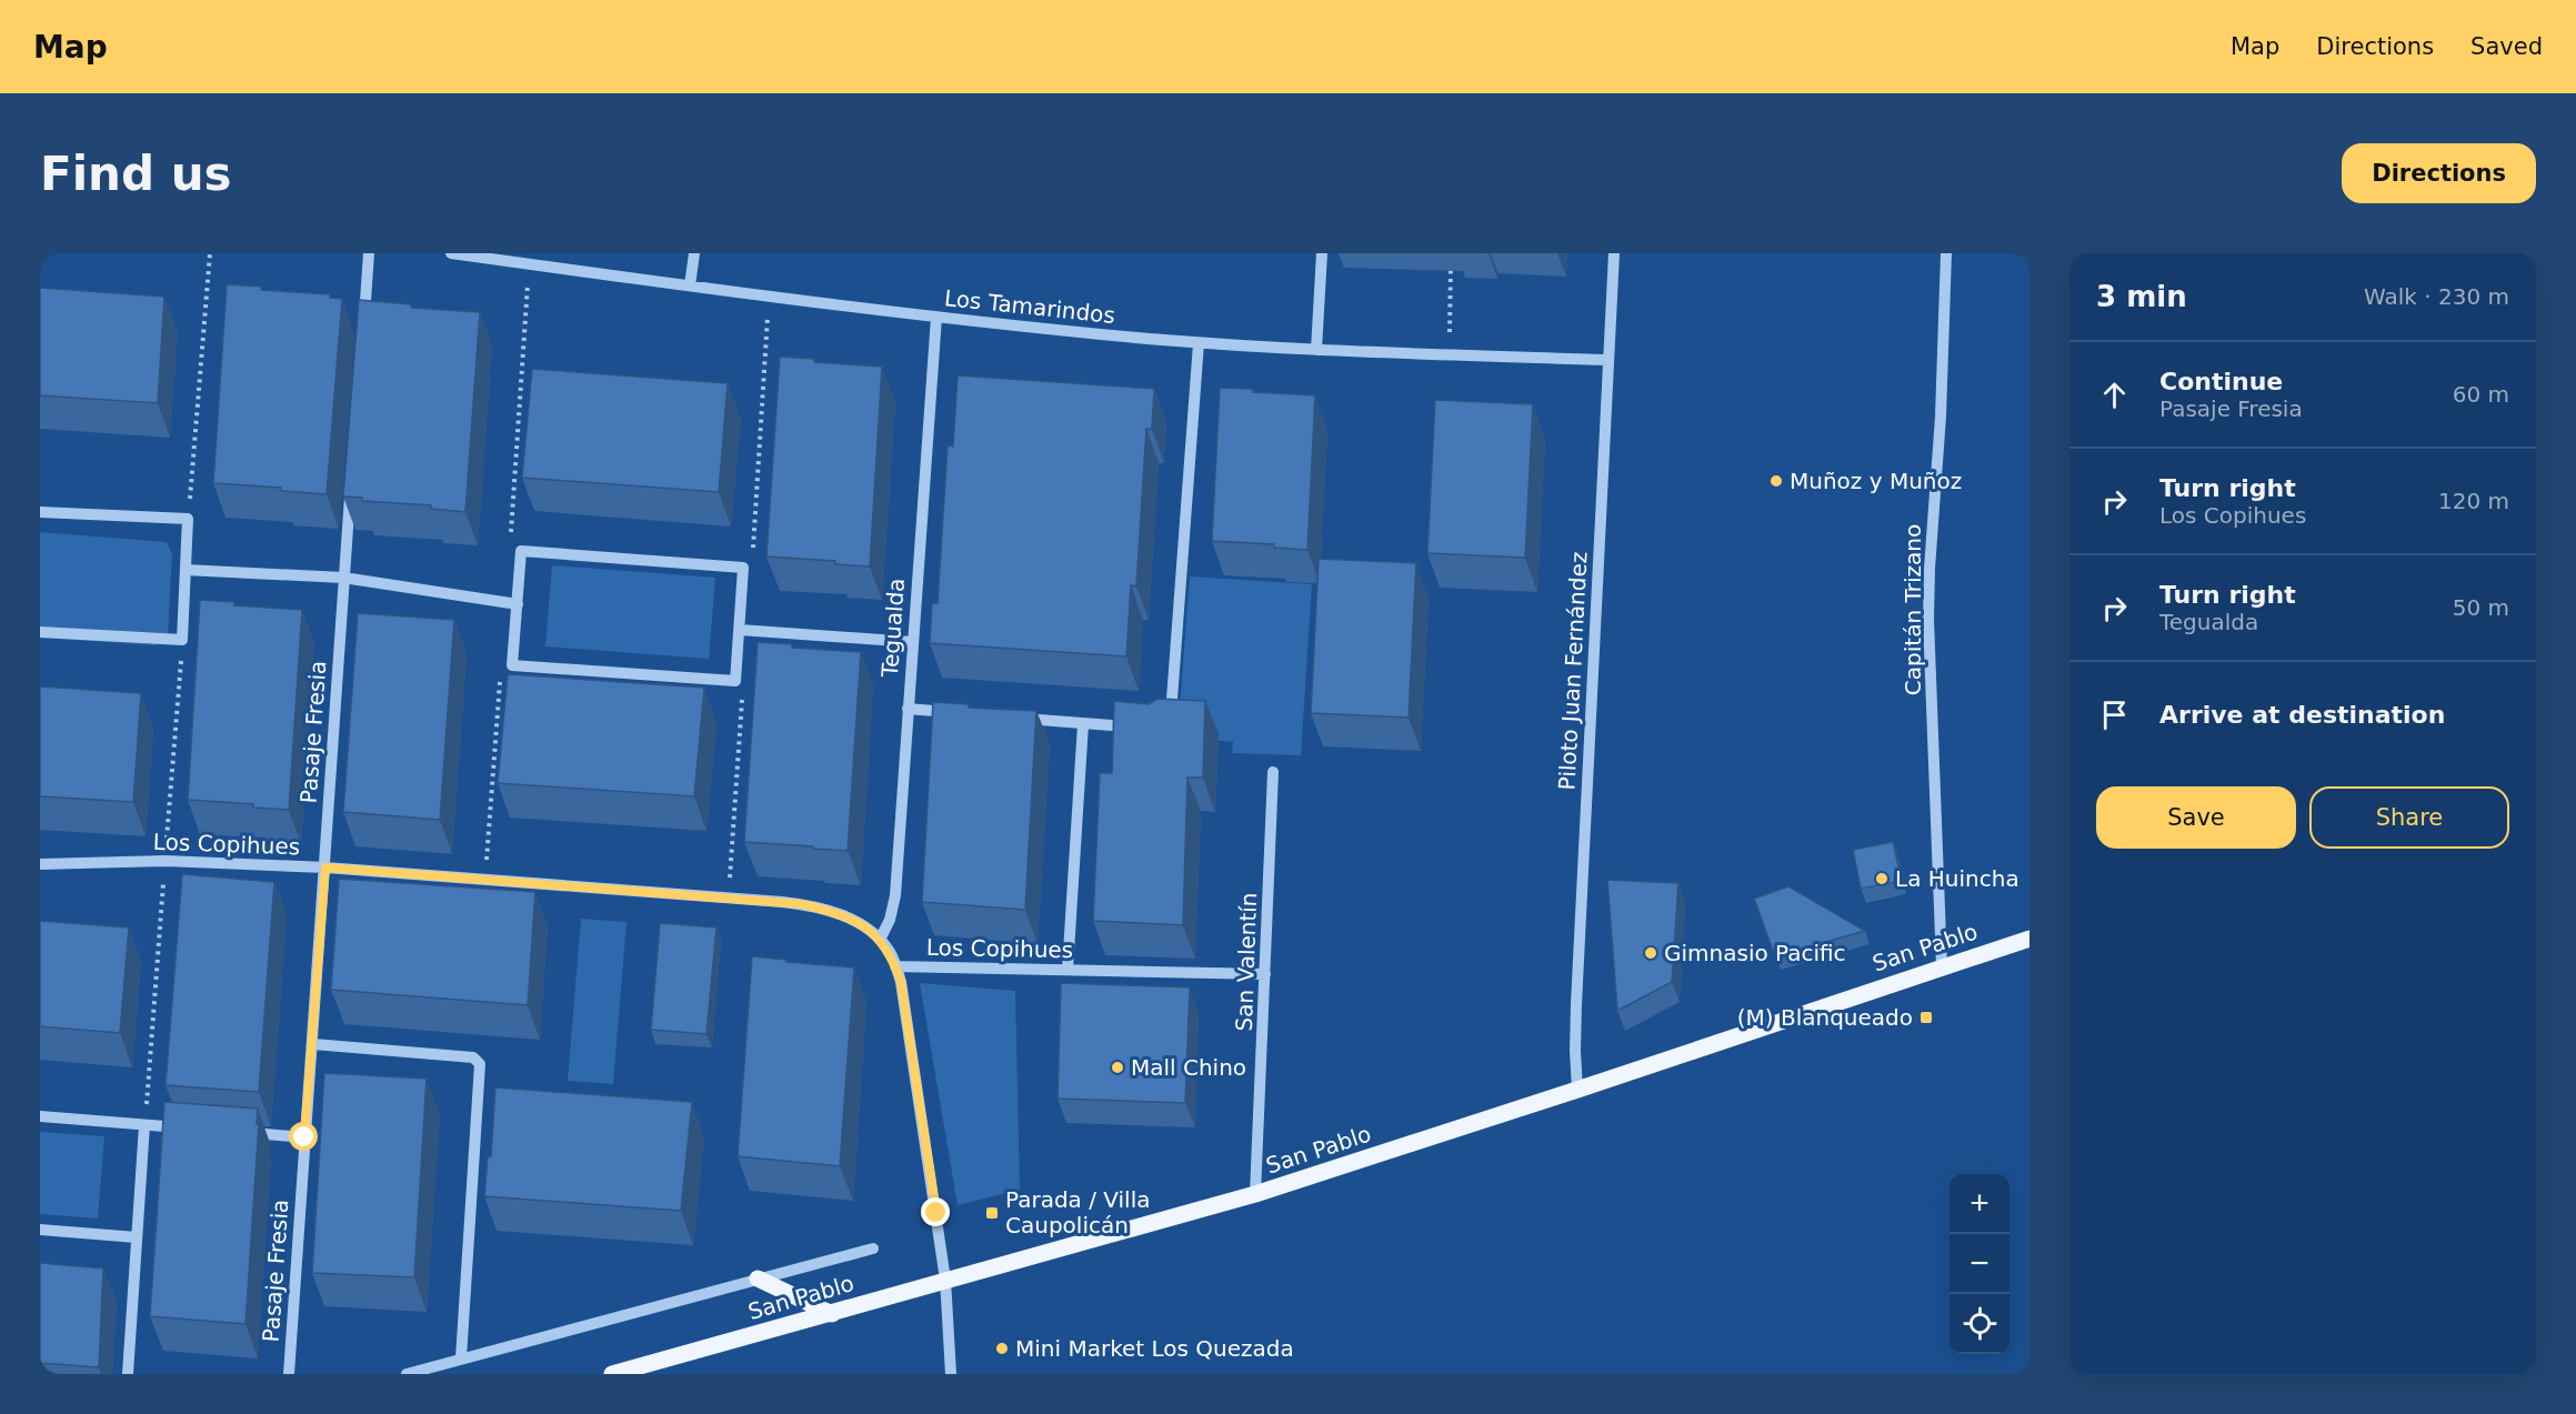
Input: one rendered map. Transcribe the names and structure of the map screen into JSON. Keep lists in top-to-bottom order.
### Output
{
  "streets": {
    "main road": ["San Pablo"],
    "street": [
      "Los Tamarindos",
      "Capitán Trizano",
      "Tegualda",
      "Piloto Juan Fernández",
      "Pasaje Fresia",
      "Los Copihues",
      "San Valentín"
    ]
  },
  "crossings": [
    ["Los Tamarindos", "Tegualda"],
    ["Los Tamarindos", "Piloto Juan Fernández"],
    ["Capitán Trizano", "San Pablo"],
    ["Tegualda", "Los Copihues"],
    ["Piloto Juan Fernández", "San Pablo"],
    ["Pasaje Fresia", "Los Copihues"],
    ["Los Copihues", "San Valentín"],
    ["San Pablo", "San Valentín"]
  ],
  "places": {
    "other": [
      "Muñoz y Muñoz",
      "La Huincha",
      "Gimnasio Pacific",
      "Mall Chino",
      "Mini Market Los Quezada"
    ],
    "transit": ["(M) Blanqueado", "Parada / Villa Caupolicán"]
  },
  "page": {
    "header": "Map",
    "nav": ["Map", "Directions", "Saved"],
    "buttons": [
      "Directions",
      ["Save", "Share"]
    ],
    "title": "Find us",
    "heading": ["3 min", "Walk · 230 m"],
    "list": [
      ["Continue", "Pasaje Fresia", "60 m"],
      ["Turn right", "Los Copihues", "120 m"],
      ["Turn right", "Tegualda", "50 m"],
      "Arrive at destination"
    ],
    "map_buttons": ["+", "−"]
  }
}
